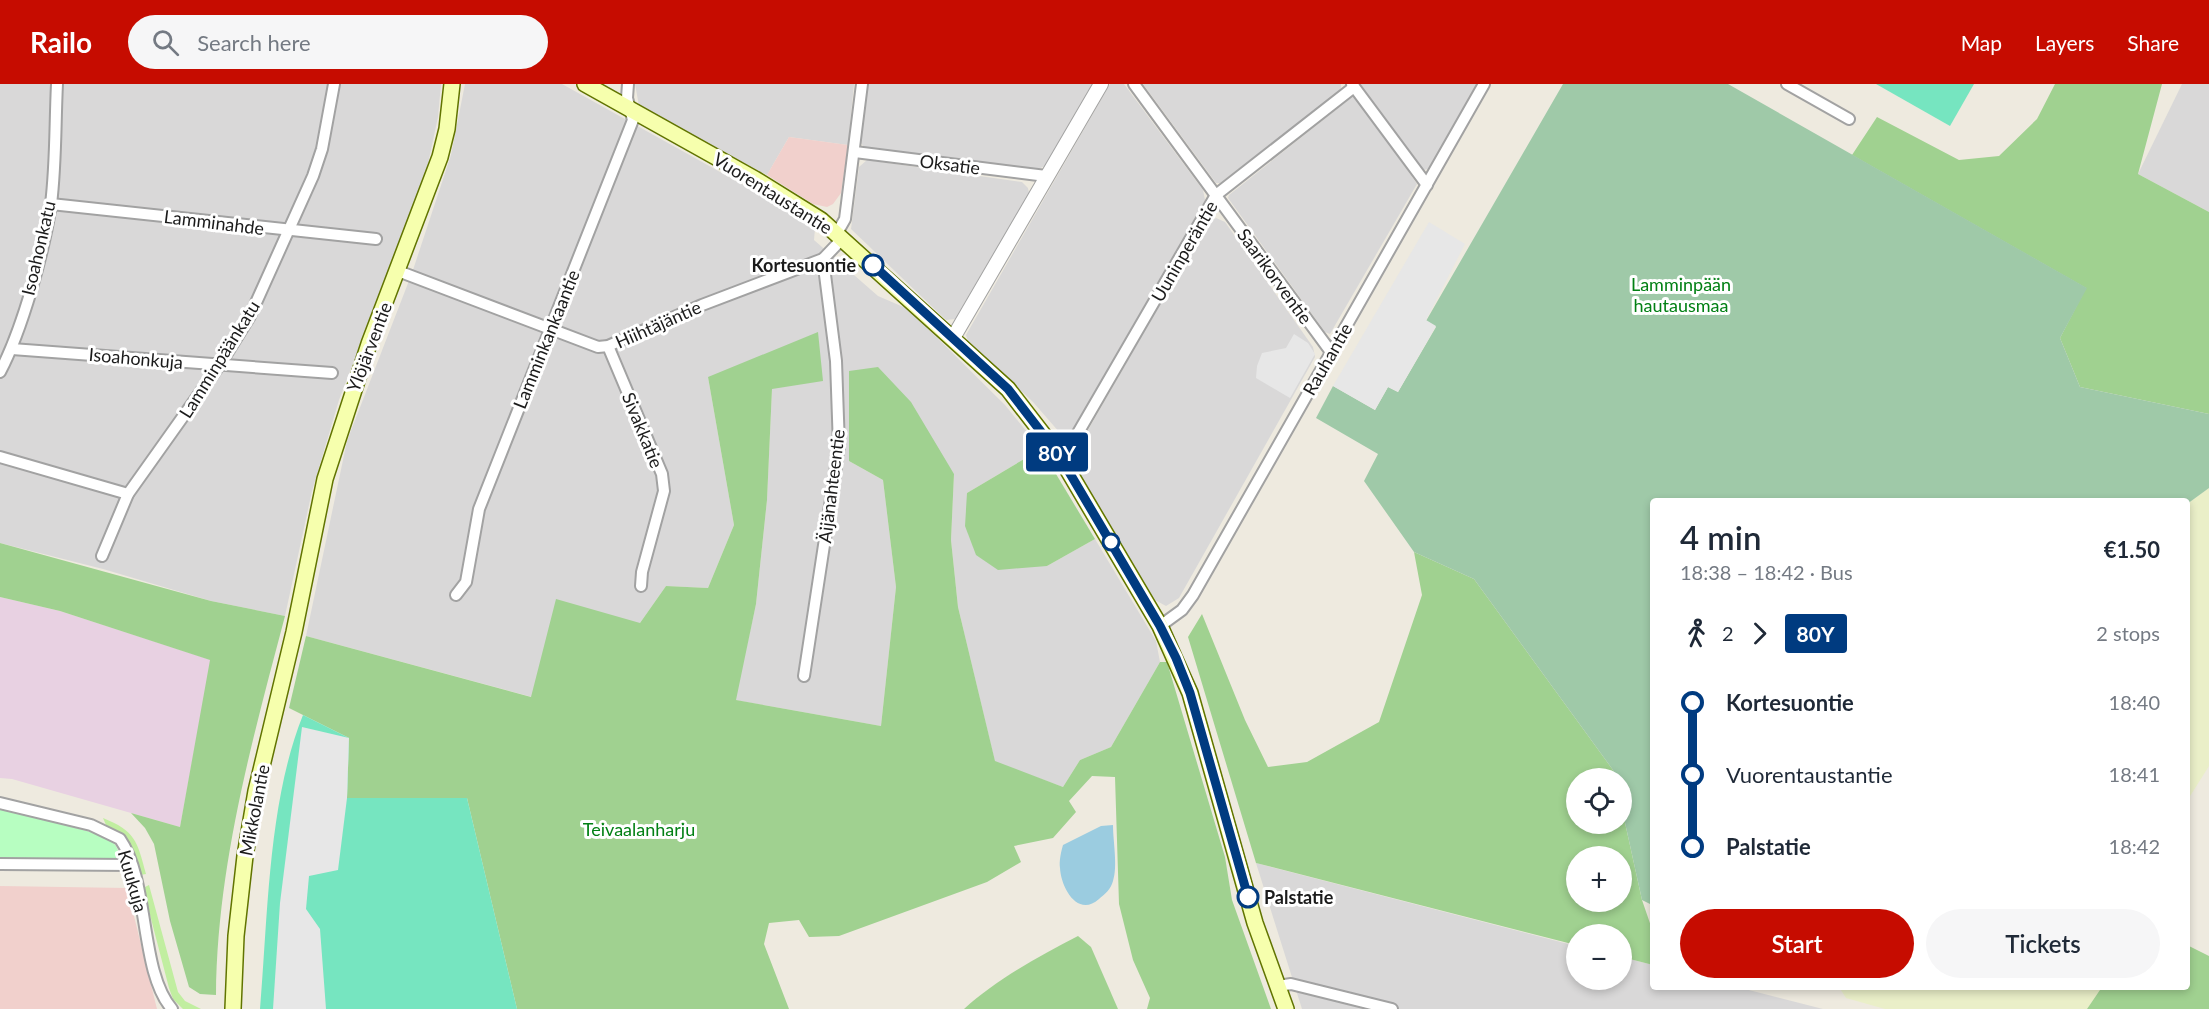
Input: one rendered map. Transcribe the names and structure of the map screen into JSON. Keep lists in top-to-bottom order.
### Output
{
  "streets": {
    "main road": ["Vuorentaustantie", "Ylöjärventie", "Mikkolantie"],
    "street": [
      "Oksatie",
      "Lamminahde",
      "Isoahonkatu",
      "Uuninperäntie",
      "Saarikorventie",
      "Hiihtäjäntie",
      "Lamminkankaantie",
      "Isoahonkuja",
      "Lamminpäänkatu",
      "Rauhantie",
      "Sivakkatie",
      "Äijänahteentie",
      "Kuukuja"
    ]
  },
  "crossings": [
    ["Vuorentaustantie", "Uuninperäntie"],
    ["Vuorentaustantie", "Hiihtäjäntie"],
    ["Vuorentaustantie", "Lamminkankaantie"],
    ["Vuorentaustantie", "Rauhantie"],
    ["Lamminahde", "Isoahonkatu"],
    ["Lamminahde", "Lamminpäänkatu"],
    ["Isoahonkatu", "Isoahonkuja"],
    ["Uuninperäntie", "Saarikorventie"],
    ["Saarikorventie", "Rauhantie"],
    ["Hiihtäjäntie", "Lamminkankaantie"],
    ["Hiihtäjäntie", "Ylöjärventie"],
    ["Hiihtäjäntie", "Sivakkatie"],
    ["Hiihtäjäntie", "Äijänahteentie"],
    ["Ylöjärventie", "Mikkolantie"],
    ["Isoahonkuja", "Lamminpäänkatu"]
  ],
  "parks": ["Lamminpään hautausmaa", "Teivaalanharju"],
  "places": ["Kortesuontie", "Palstatie"],
  "lines": ["bus line 80Y"],
  "page": {
    "header": "Railo",
    "search": "Search here",
    "nav": ["Map", "Layers", "Share"],
    "on_map": "80Y",
    "heading": ["4 min", "18:38 – 18:42 · Bus", "€1.50"],
    "legs": ["2", "80Y", "2 stops"],
    "list": [
      {
        "name": "Kortesuontie",
        "value": "18:40"
      },
      {
        "name": "Vuorentaustantie",
        "value": "18:41"
      },
      {
        "name": "Palstatie",
        "value": "18:42"
      }
    ],
    "map_buttons": ["+", "−"],
    "buttons": ["Start", "Tickets"]
  }
}
